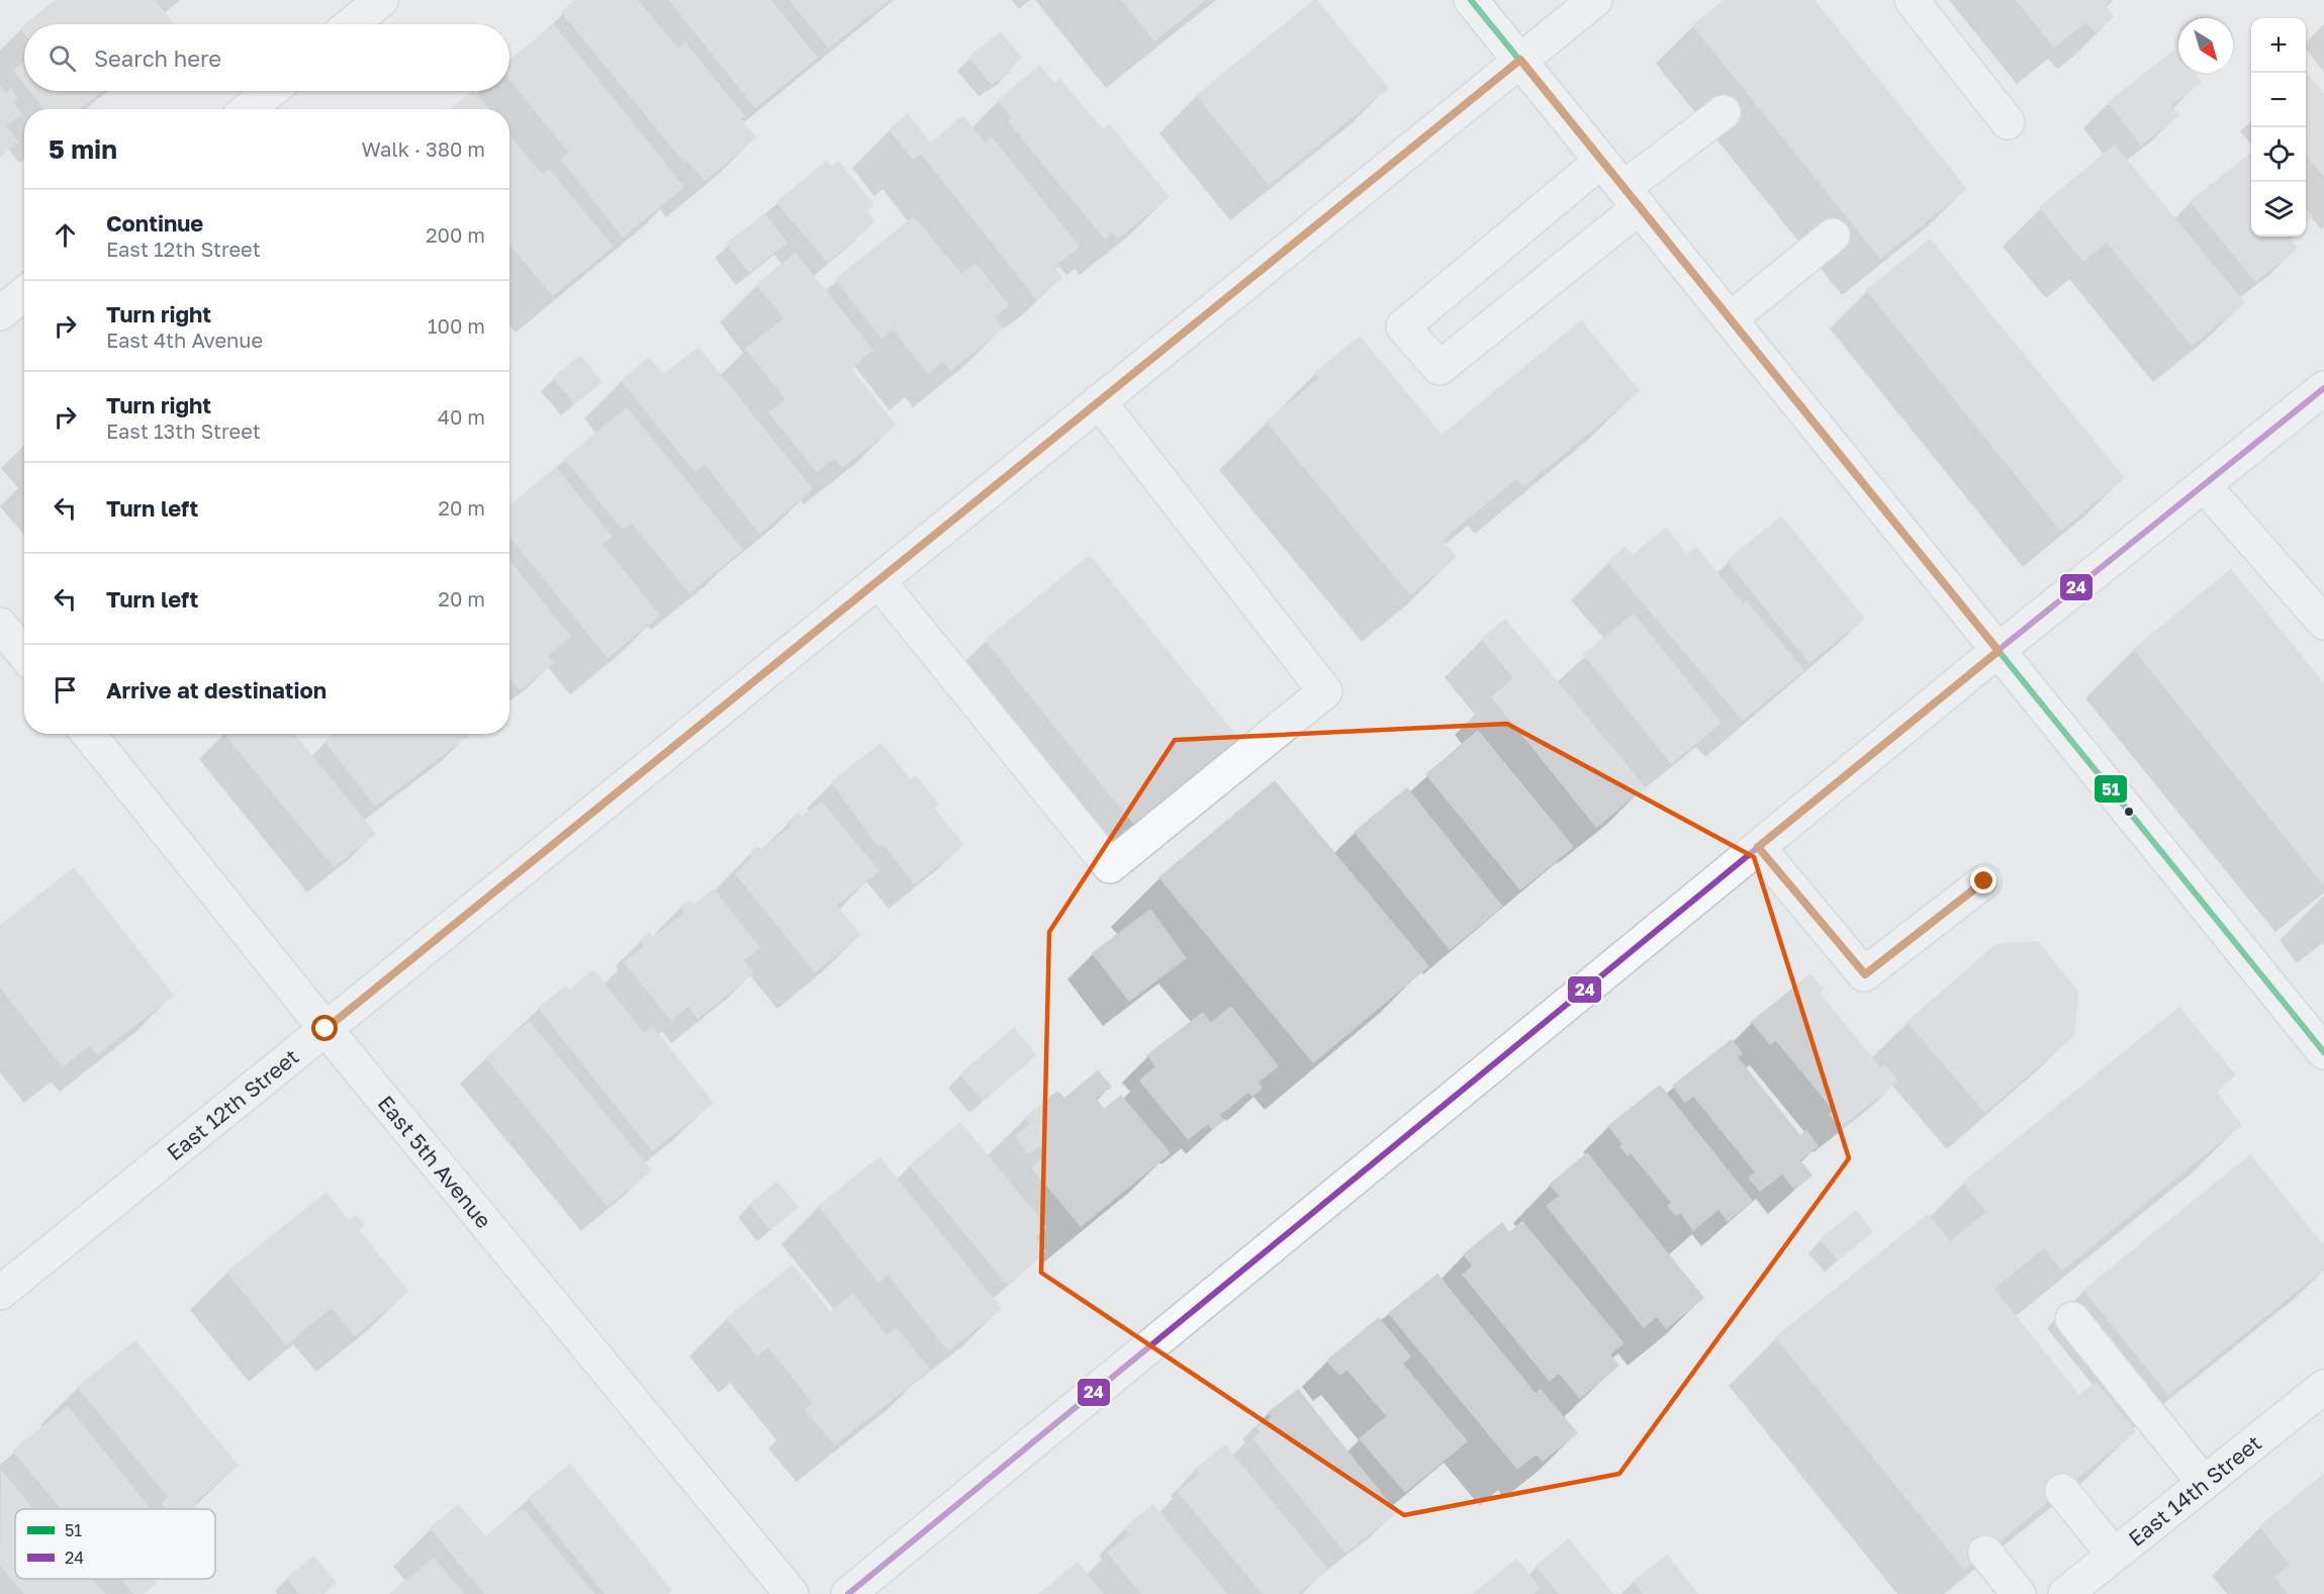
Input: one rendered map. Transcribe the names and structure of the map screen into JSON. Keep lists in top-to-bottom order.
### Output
{
  "streets": {
    "street": ["East 12th Street", "East 5th Avenue", "East 14th Street"]
  },
  "crossings": [
    ["East 12th Street", "East 5th Avenue"]
  ],
  "lines": ["transit line 51", "transit line 24"],
  "legend": ["51", "24"],
  "north": "bottom right",
  "page": {
    "map_buttons": ["+", "−"],
    "search": "Search here",
    "heading": ["5 min", "Walk · 380 m"],
    "list": [
      ["Continue", "East 12th Street", "200 m"],
      ["Turn right", "East 4th Avenue", "100 m"],
      ["Turn right", "East 13th Street", "40 m"],
      ["Turn left", "20 m"],
      ["Turn left", "20 m"],
      "Arrive at destination"
    ]
  }
}
